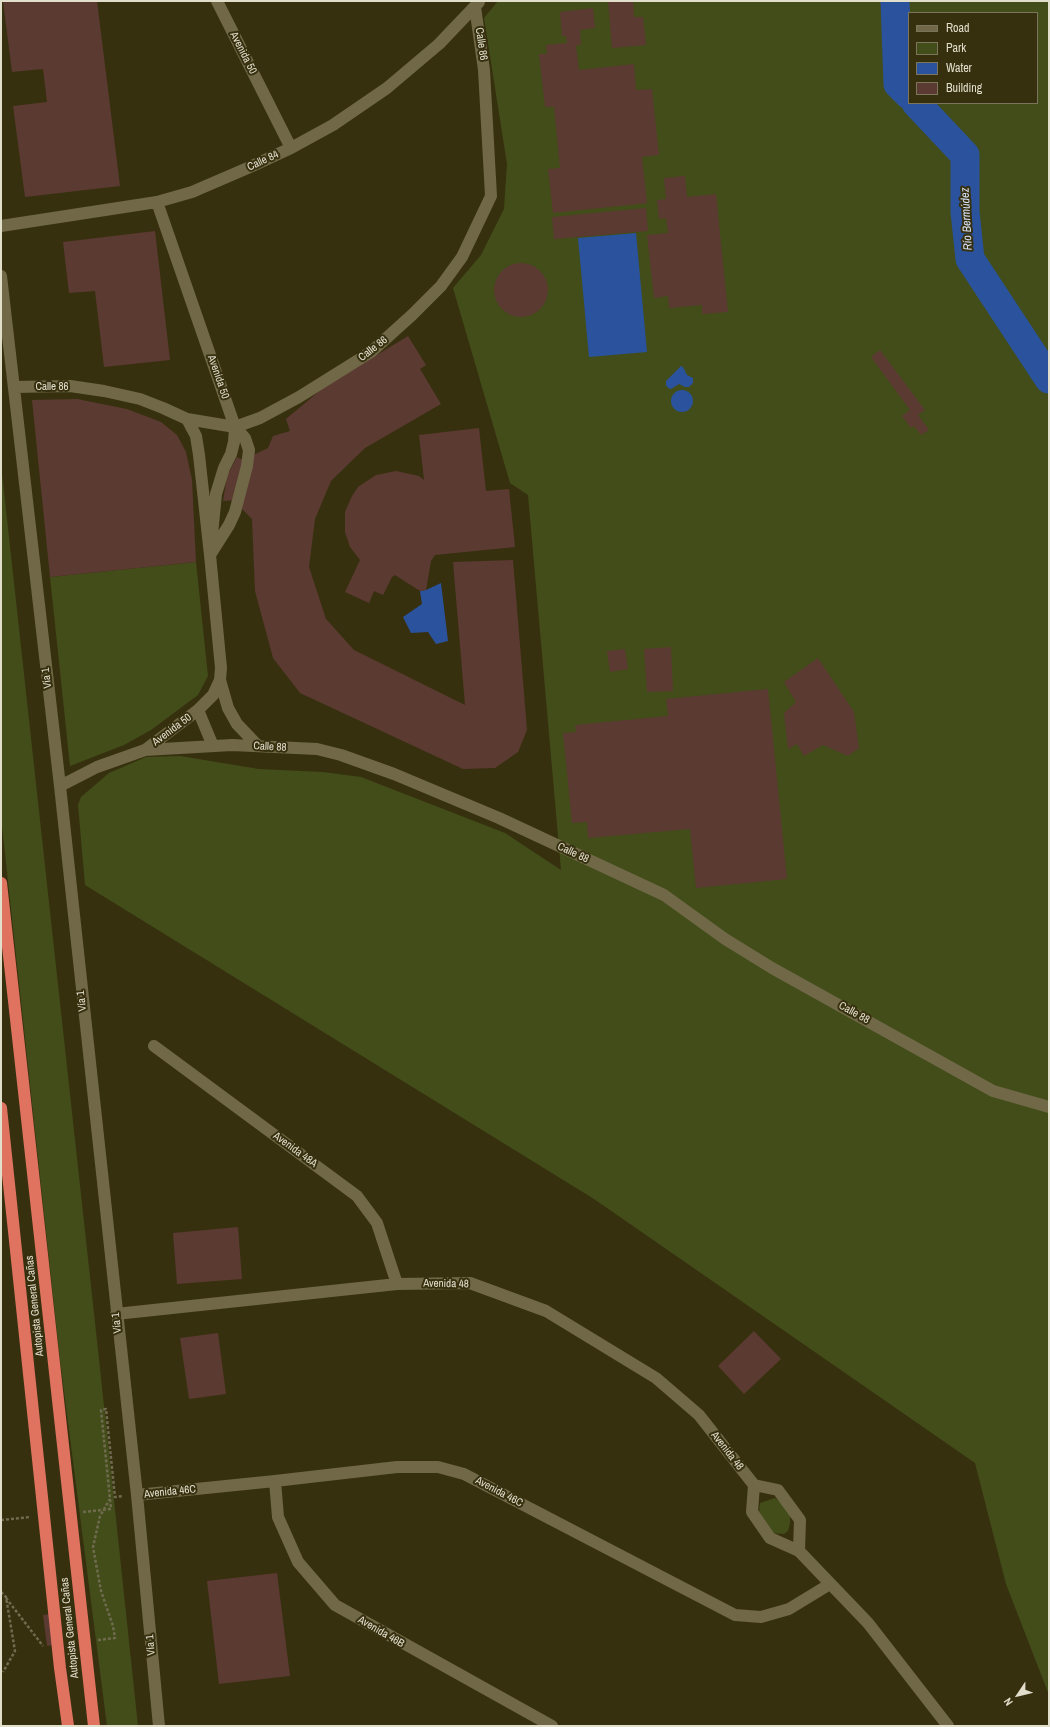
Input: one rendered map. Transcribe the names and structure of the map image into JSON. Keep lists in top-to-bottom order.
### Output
{
  "streets": {
    "highway": ["Autopista General Cañas"],
    "street": [
      "Calle 86",
      "Avenida 50",
      "Calle 84",
      "Vía 1",
      "Calle 88",
      "Avenida 48A",
      "Avenida 48",
      "Avenida 46C",
      "Avenida 46B"
    ]
  },
  "crossings": [
    ["Calle 86", "Avenida 50"],
    ["Calle 86", "Calle 84"],
    ["Calle 86", "Vía 1"],
    ["Avenida 50", "Calle 84"],
    ["Avenida 50", "Calle 88"],
    ["Vía 1", "Calle 88"],
    ["Vía 1", "Avenida 48"],
    ["Vía 1", "Avenida 46C"],
    ["Avenida 48A", "Avenida 48"],
    ["Avenida 46C", "Avenida 46B"]
  ],
  "water": ["Río Bermúdez"],
  "legend": [
    "Road",
    "Park",
    "Water",
    "Building"
  ],
  "north": "bottom left"
}
